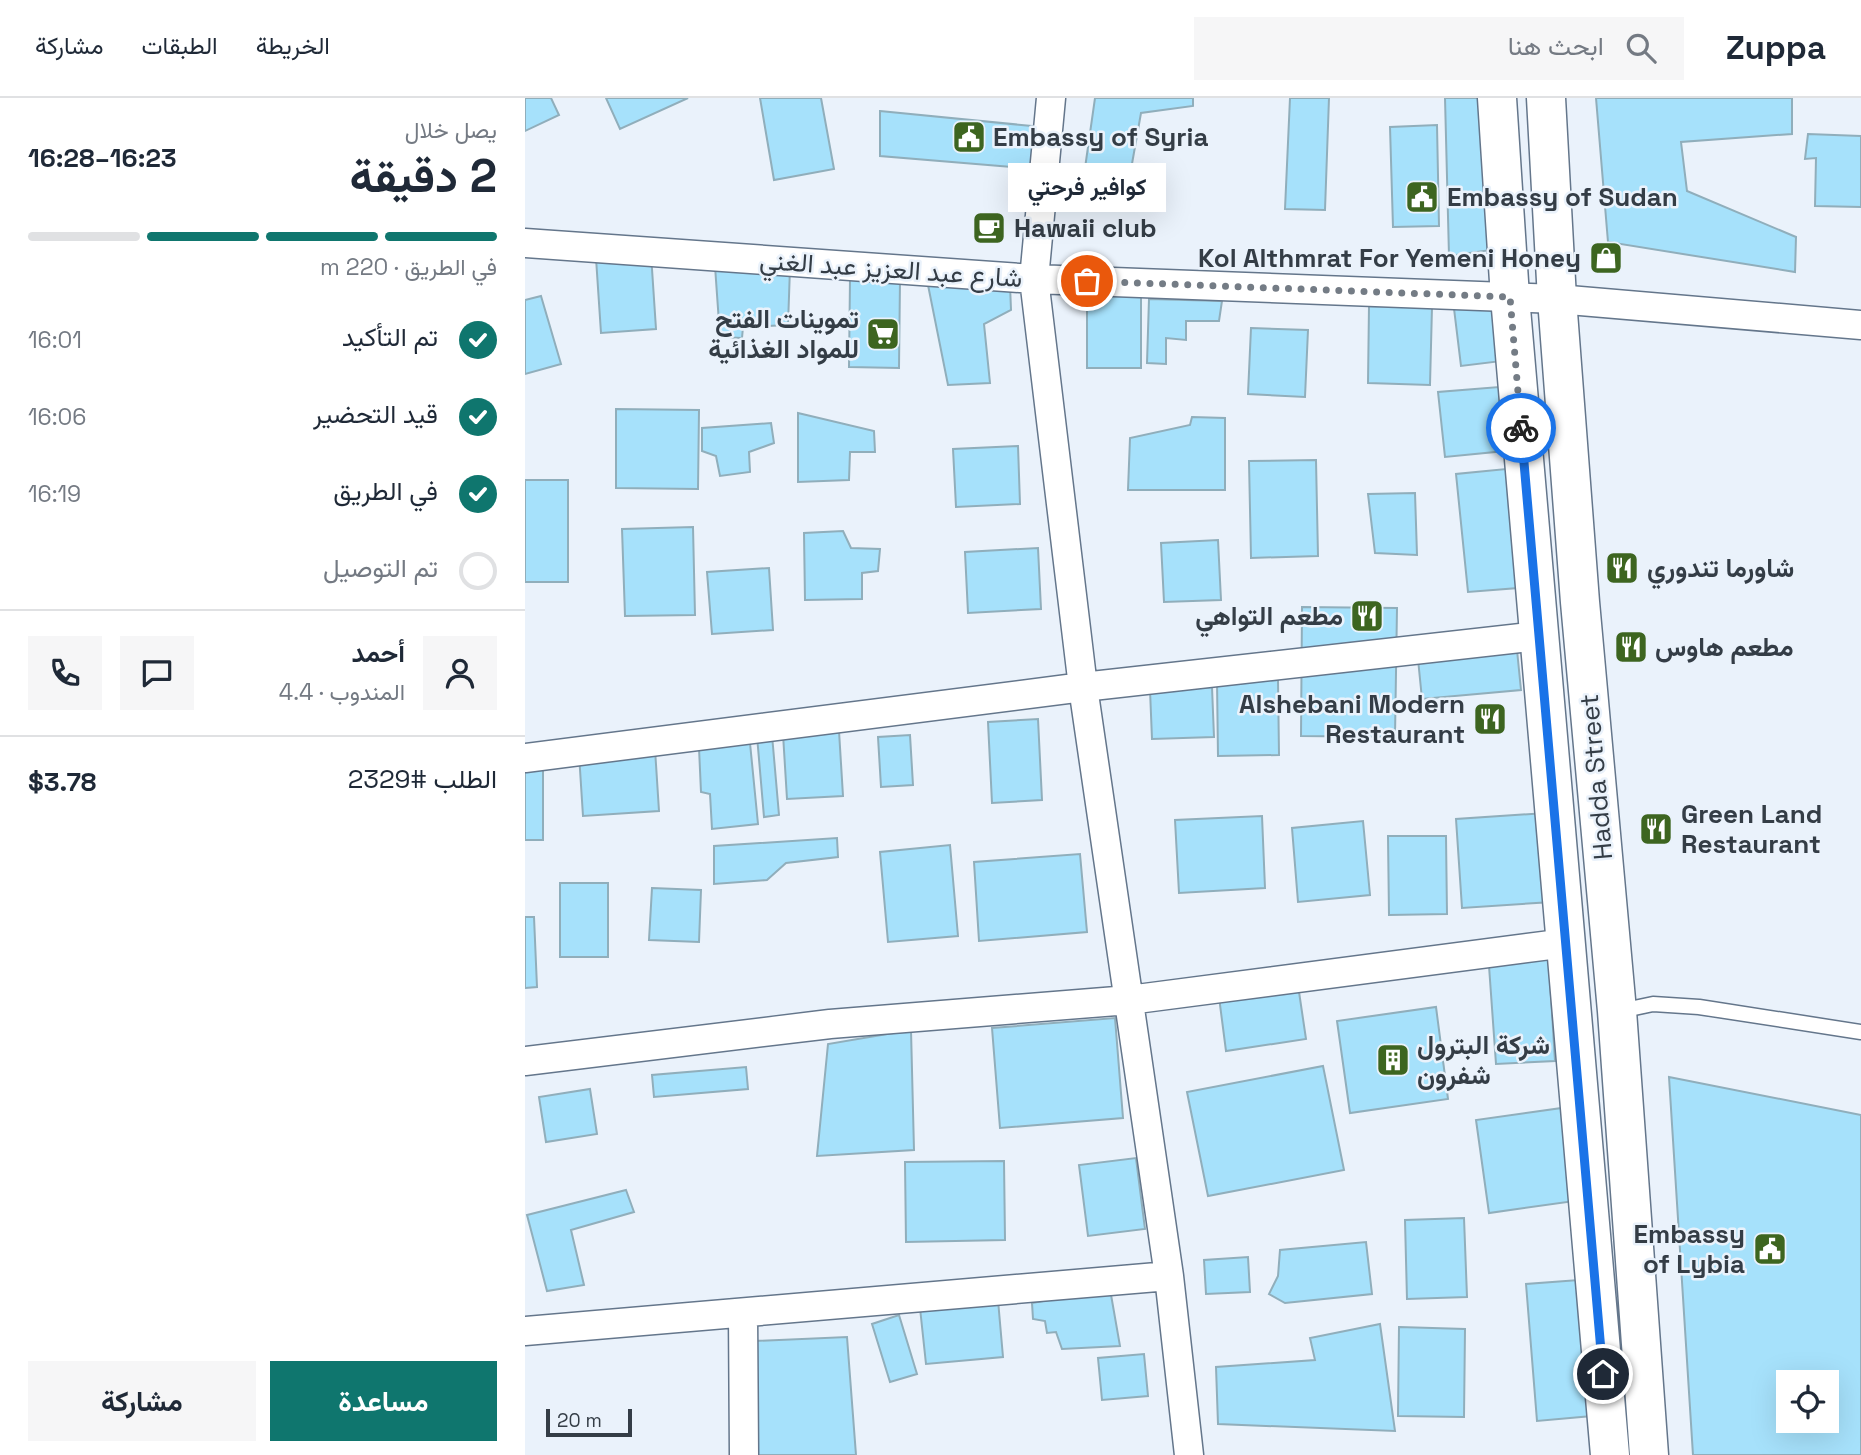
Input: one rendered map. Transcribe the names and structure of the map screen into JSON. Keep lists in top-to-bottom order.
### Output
{
  "streets": {
    "main road": ["Hadda Street"],
    "street": ["شارع عبد العزيز عبد الغني"]
  },
  "crossings": [
    ["شارع عبد العزيز عبد الغني", "Hadda Street"]
  ],
  "places": {
    "public building": ["Embassy of Syria", "Embassy of Sudan", "Embassy of Lybia"],
    "cafe": ["Hawaii club"],
    "shop": ["Kol Althmrat For Yemeni Honey"],
    "other": ["كوافير فرحتي"],
    "supermarket": ["تموينات الفتح للمواد الغذائية"],
    "restaurant": [
      "شاورما تندوري",
      "مطعم التواهي",
      "مطعم هاوس",
      "Alshebani Modern Restaurant",
      "Green Land Restaurant"
    ],
    "building": ["شركة البترول شفرون"]
  },
  "scale_bar": "20 m",
  "page": {
    "header": "Zuppa",
    "search": "ابحث هنا",
    "nav": ["الخريطة", "الطبقات", "مشاركة"],
    "heading": ["2 دقيقة", "يصل خلال", "16:23–16:28"],
    "panel": [
      "أحمد",
      "المندوب · 4.4",
      "الطلب #2329",
      "$3.78"
    ],
    "bubble": "كوافير فرحتي",
    "bar": "في الطريق · 220 m",
    "list": [
      ["تم التأكيد", "16:01"],
      ["قيد التحضير", "16:06"],
      ["في الطريق", "16:19"],
      "تم التوصيل"
    ],
    "buttons": ["مساعدة", "مشاركة"],
    "scale": "20 m"
  }
}
